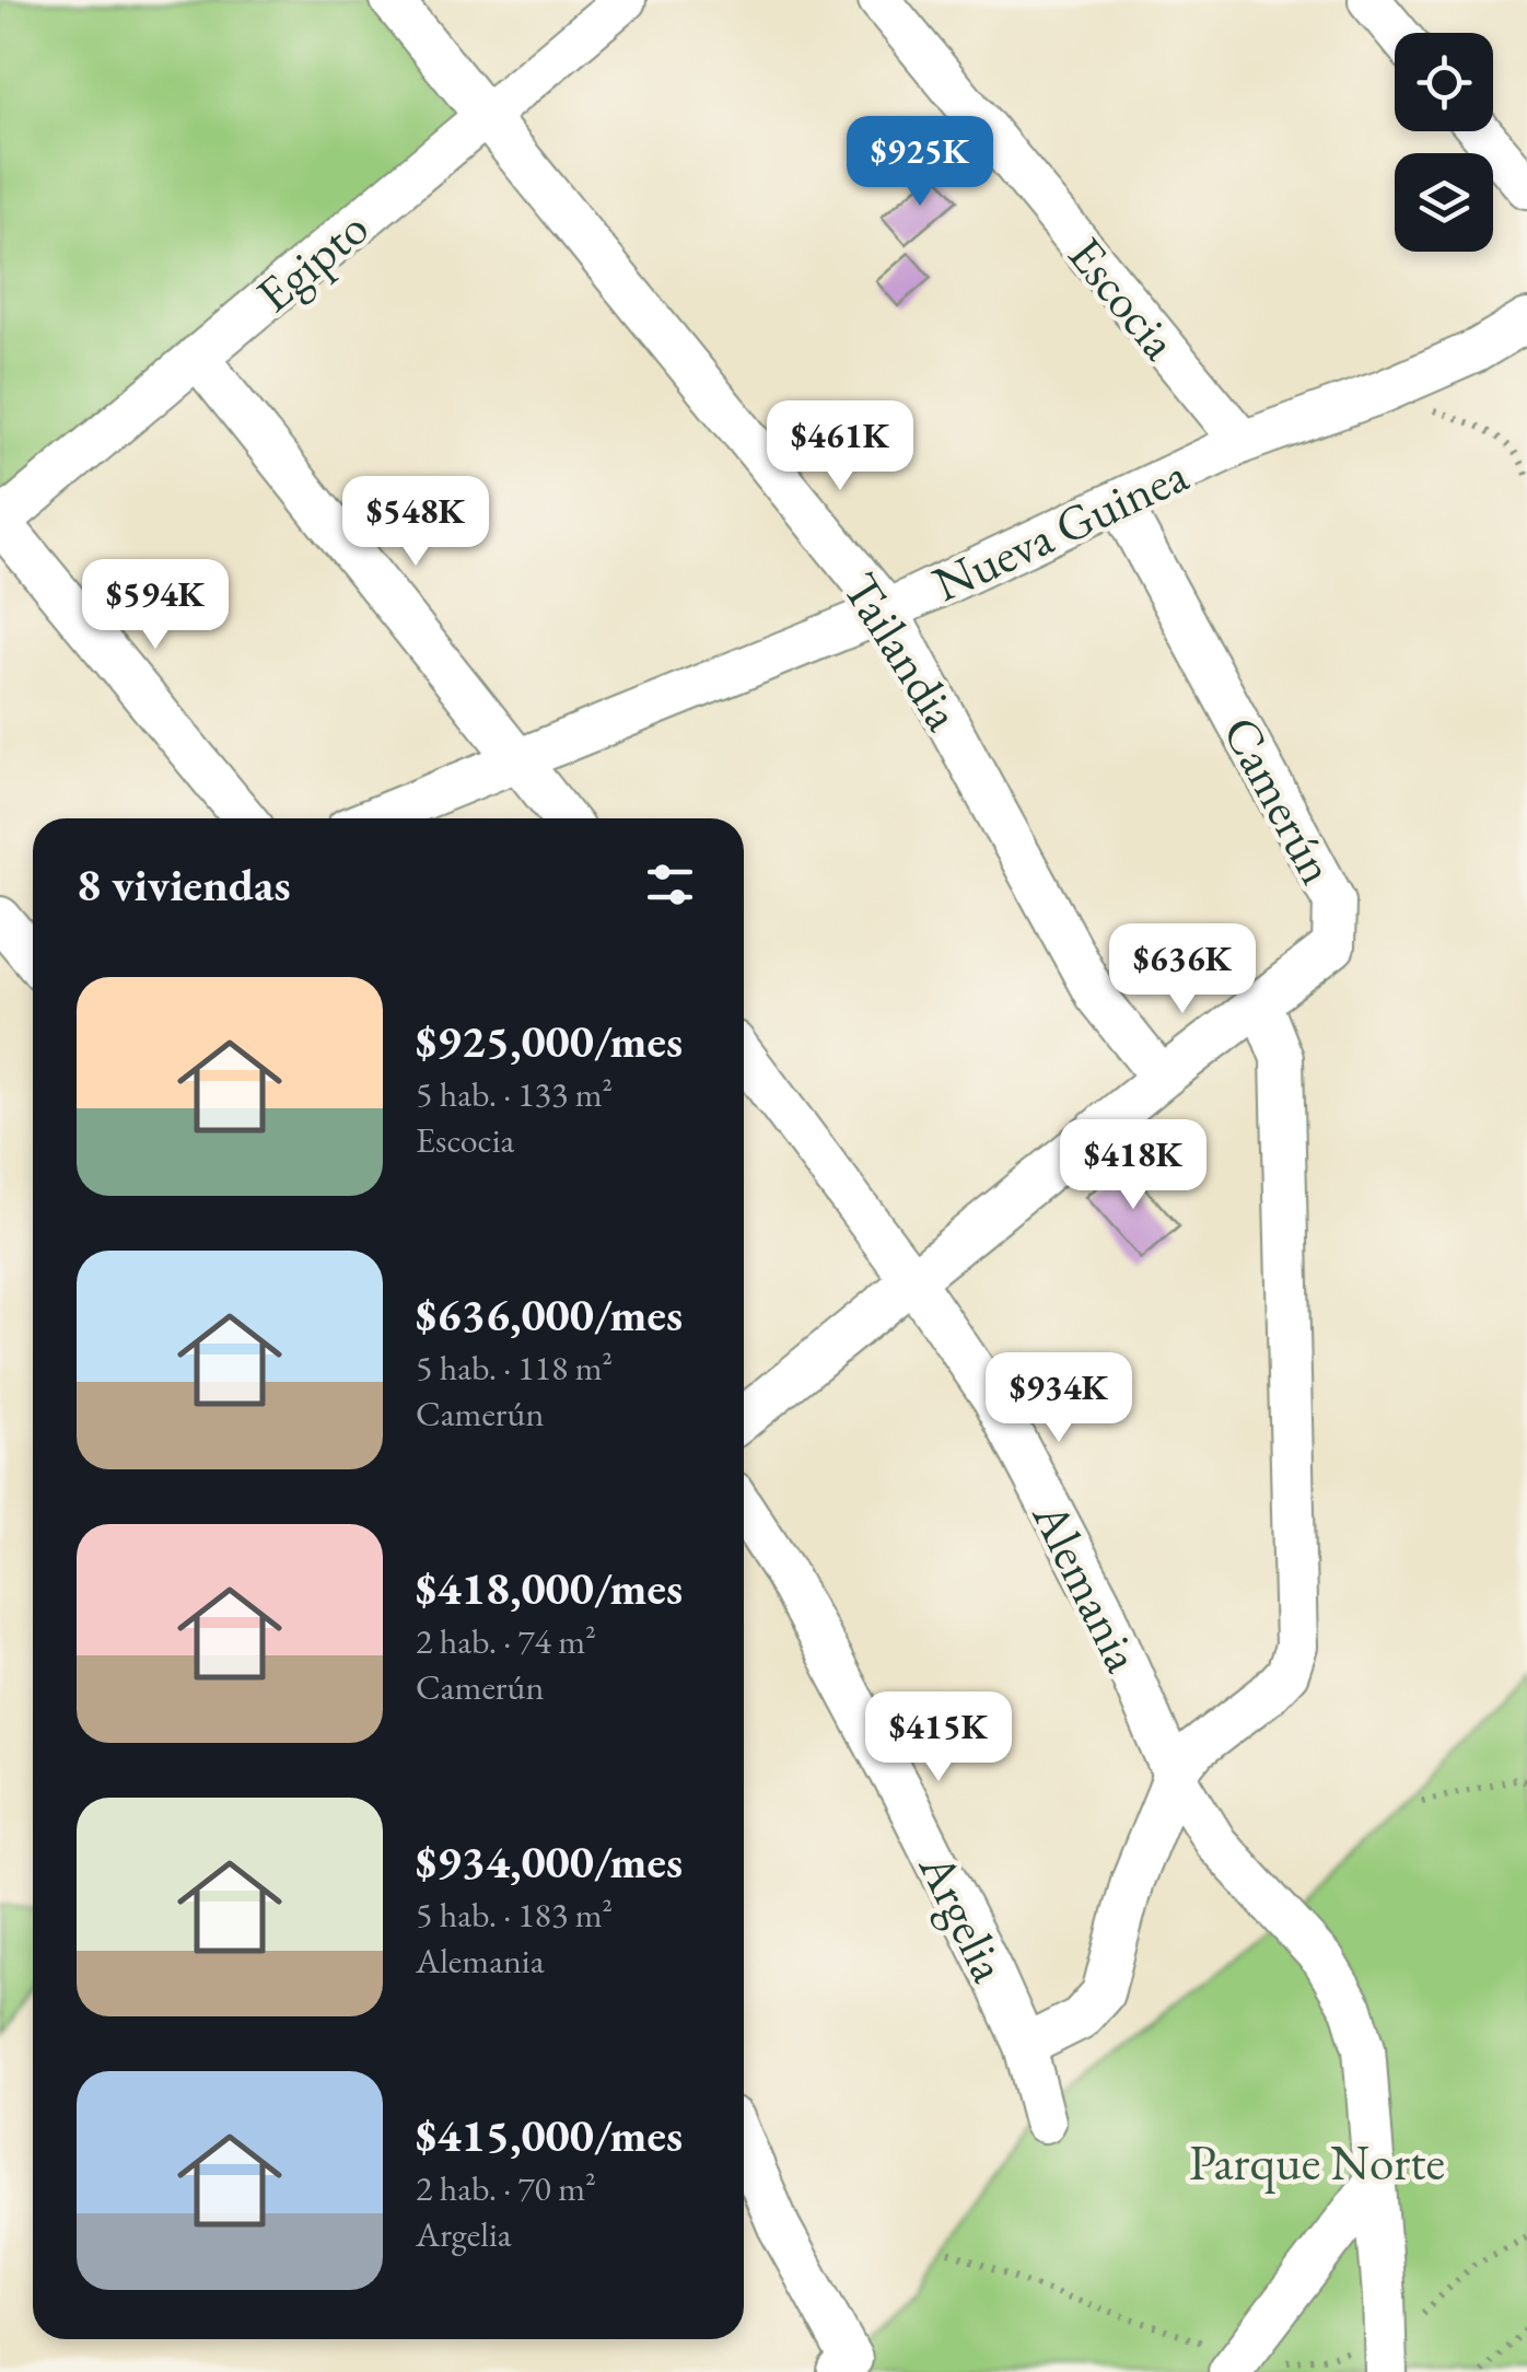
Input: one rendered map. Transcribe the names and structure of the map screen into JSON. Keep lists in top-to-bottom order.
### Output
{
  "streets": {
    "street": [
      "Egipto",
      "Escocia",
      "Nueva Guinea",
      "Tailandia",
      "Camerún",
      "Alemania",
      "Argelia"
    ]
  },
  "crossings": [
    ["Egipto", "Tailandia"],
    ["Escocia", "Nueva Guinea"],
    ["Nueva Guinea", "Tailandia"],
    ["Nueva Guinea", "Camerún"],
    ["Tailandia", "Camerún"],
    ["Camerún", "Alemania"]
  ],
  "parks": ["Parque Norte"],
  "page": {
    "price": [
      "$925K",
      "$461K",
      "$548K",
      "$594K",
      "$636K",
      "$418K",
      "$934K",
      "$415K"
    ],
    "heading": "8 viviendas",
    "list": [
      {
        "name": "$925,000/mes",
        "note": "5 hab. · 133 m² · Escocia"
      },
      {
        "name": "$636,000/mes",
        "note": "5 hab. · 118 m² · Camerún"
      },
      {
        "name": "$418,000/mes",
        "note": "2 hab. · 74 m² · Camerún"
      },
      {
        "name": "$934,000/mes",
        "note": "5 hab. · 183 m² · Alemania"
      },
      {
        "name": "$415,000/mes",
        "note": "2 hab. · 70 m² · Argelia"
      }
    ]
  }
}
